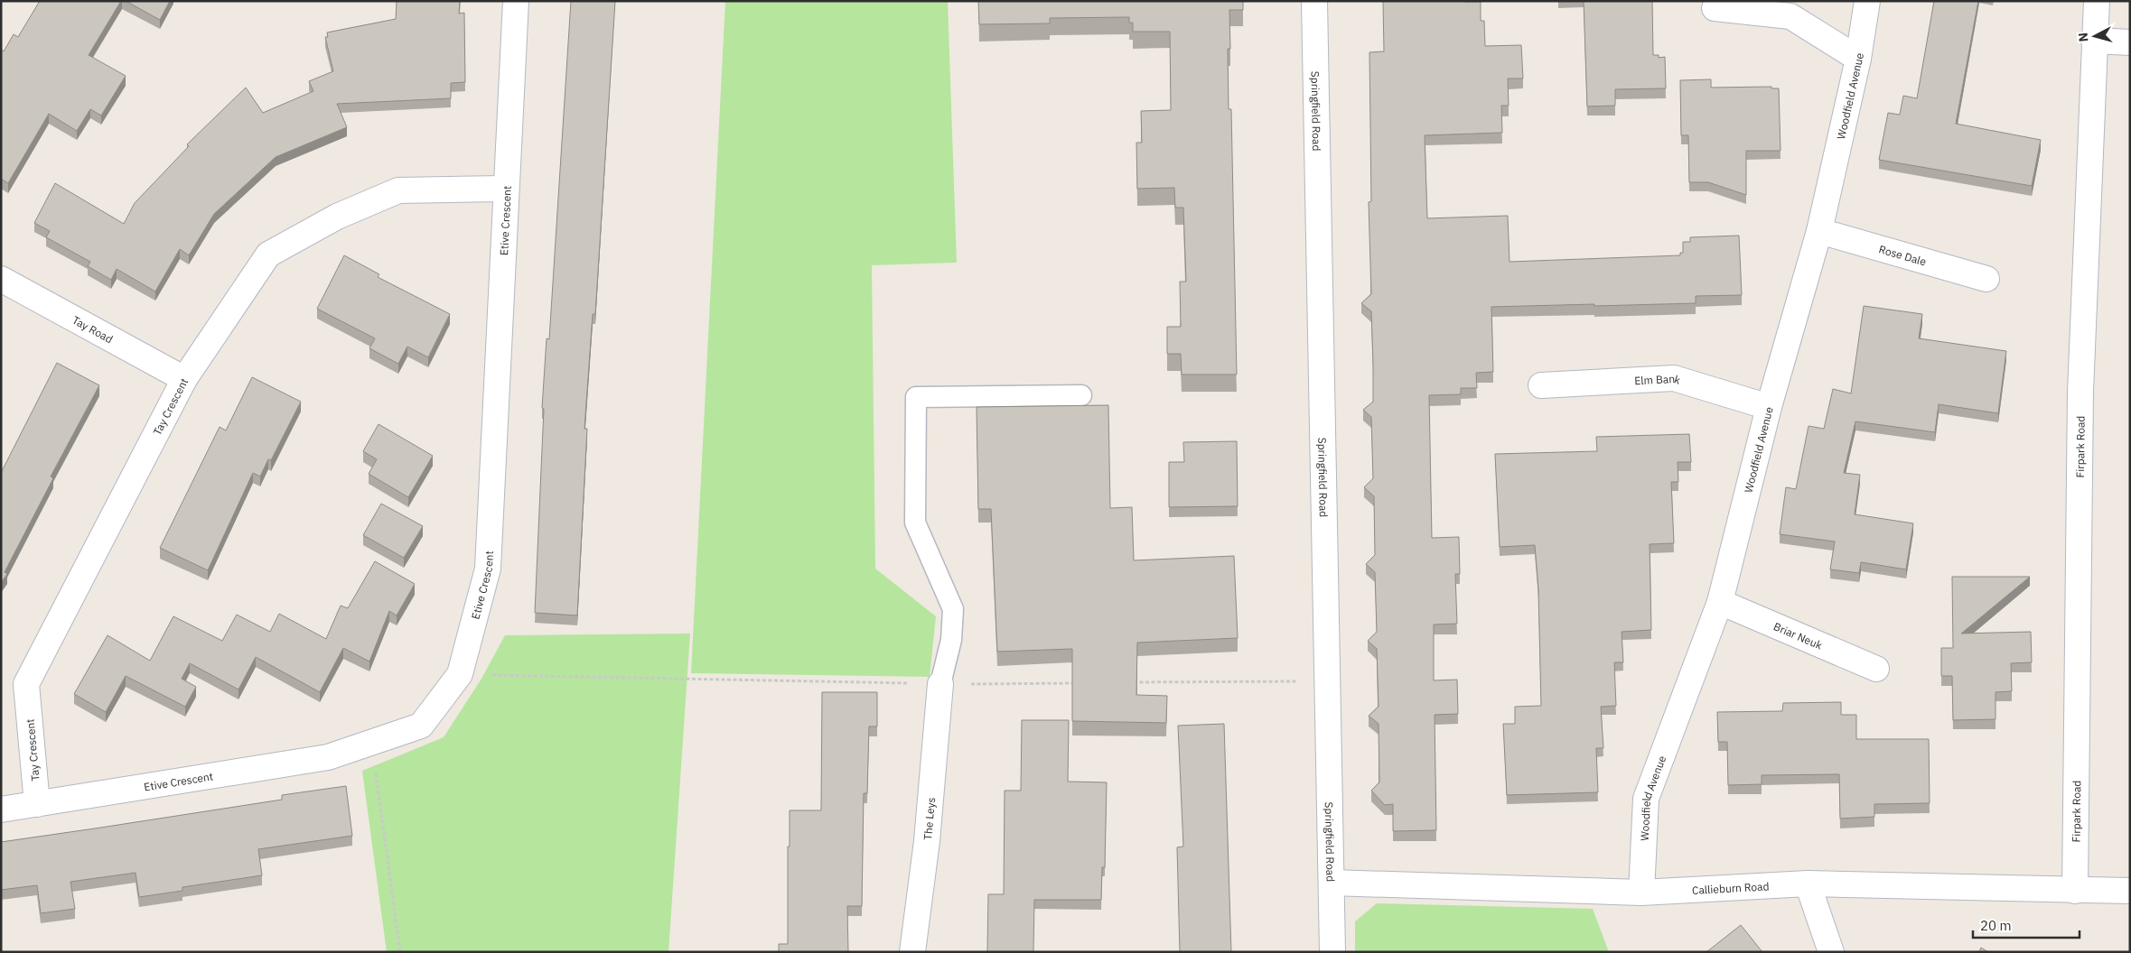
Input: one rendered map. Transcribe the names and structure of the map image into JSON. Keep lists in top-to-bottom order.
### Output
{
  "streets": {
    "street": [
      "Woodfield Avenue",
      "Springfield Road",
      "Etive Crescent",
      "Rose Dale",
      "Tay Road",
      "Elm Bank",
      "Tay Crescent",
      "Firpark Road",
      "Briar Neuk",
      "The Leys",
      "Callieburn Road"
    ]
  },
  "crossings": [
    ["Woodfield Avenue", "Rose Dale"],
    ["Woodfield Avenue", "Elm Bank"],
    ["Woodfield Avenue", "Briar Neuk"],
    ["Woodfield Avenue", "Callieburn Road"],
    ["Springfield Road", "Callieburn Road"],
    ["Etive Crescent", "Tay Crescent"],
    ["Tay Road", "Tay Crescent"],
    ["Firpark Road", "Callieburn Road"]
  ],
  "scale_bar": "20 m",
  "north": "left"
}
